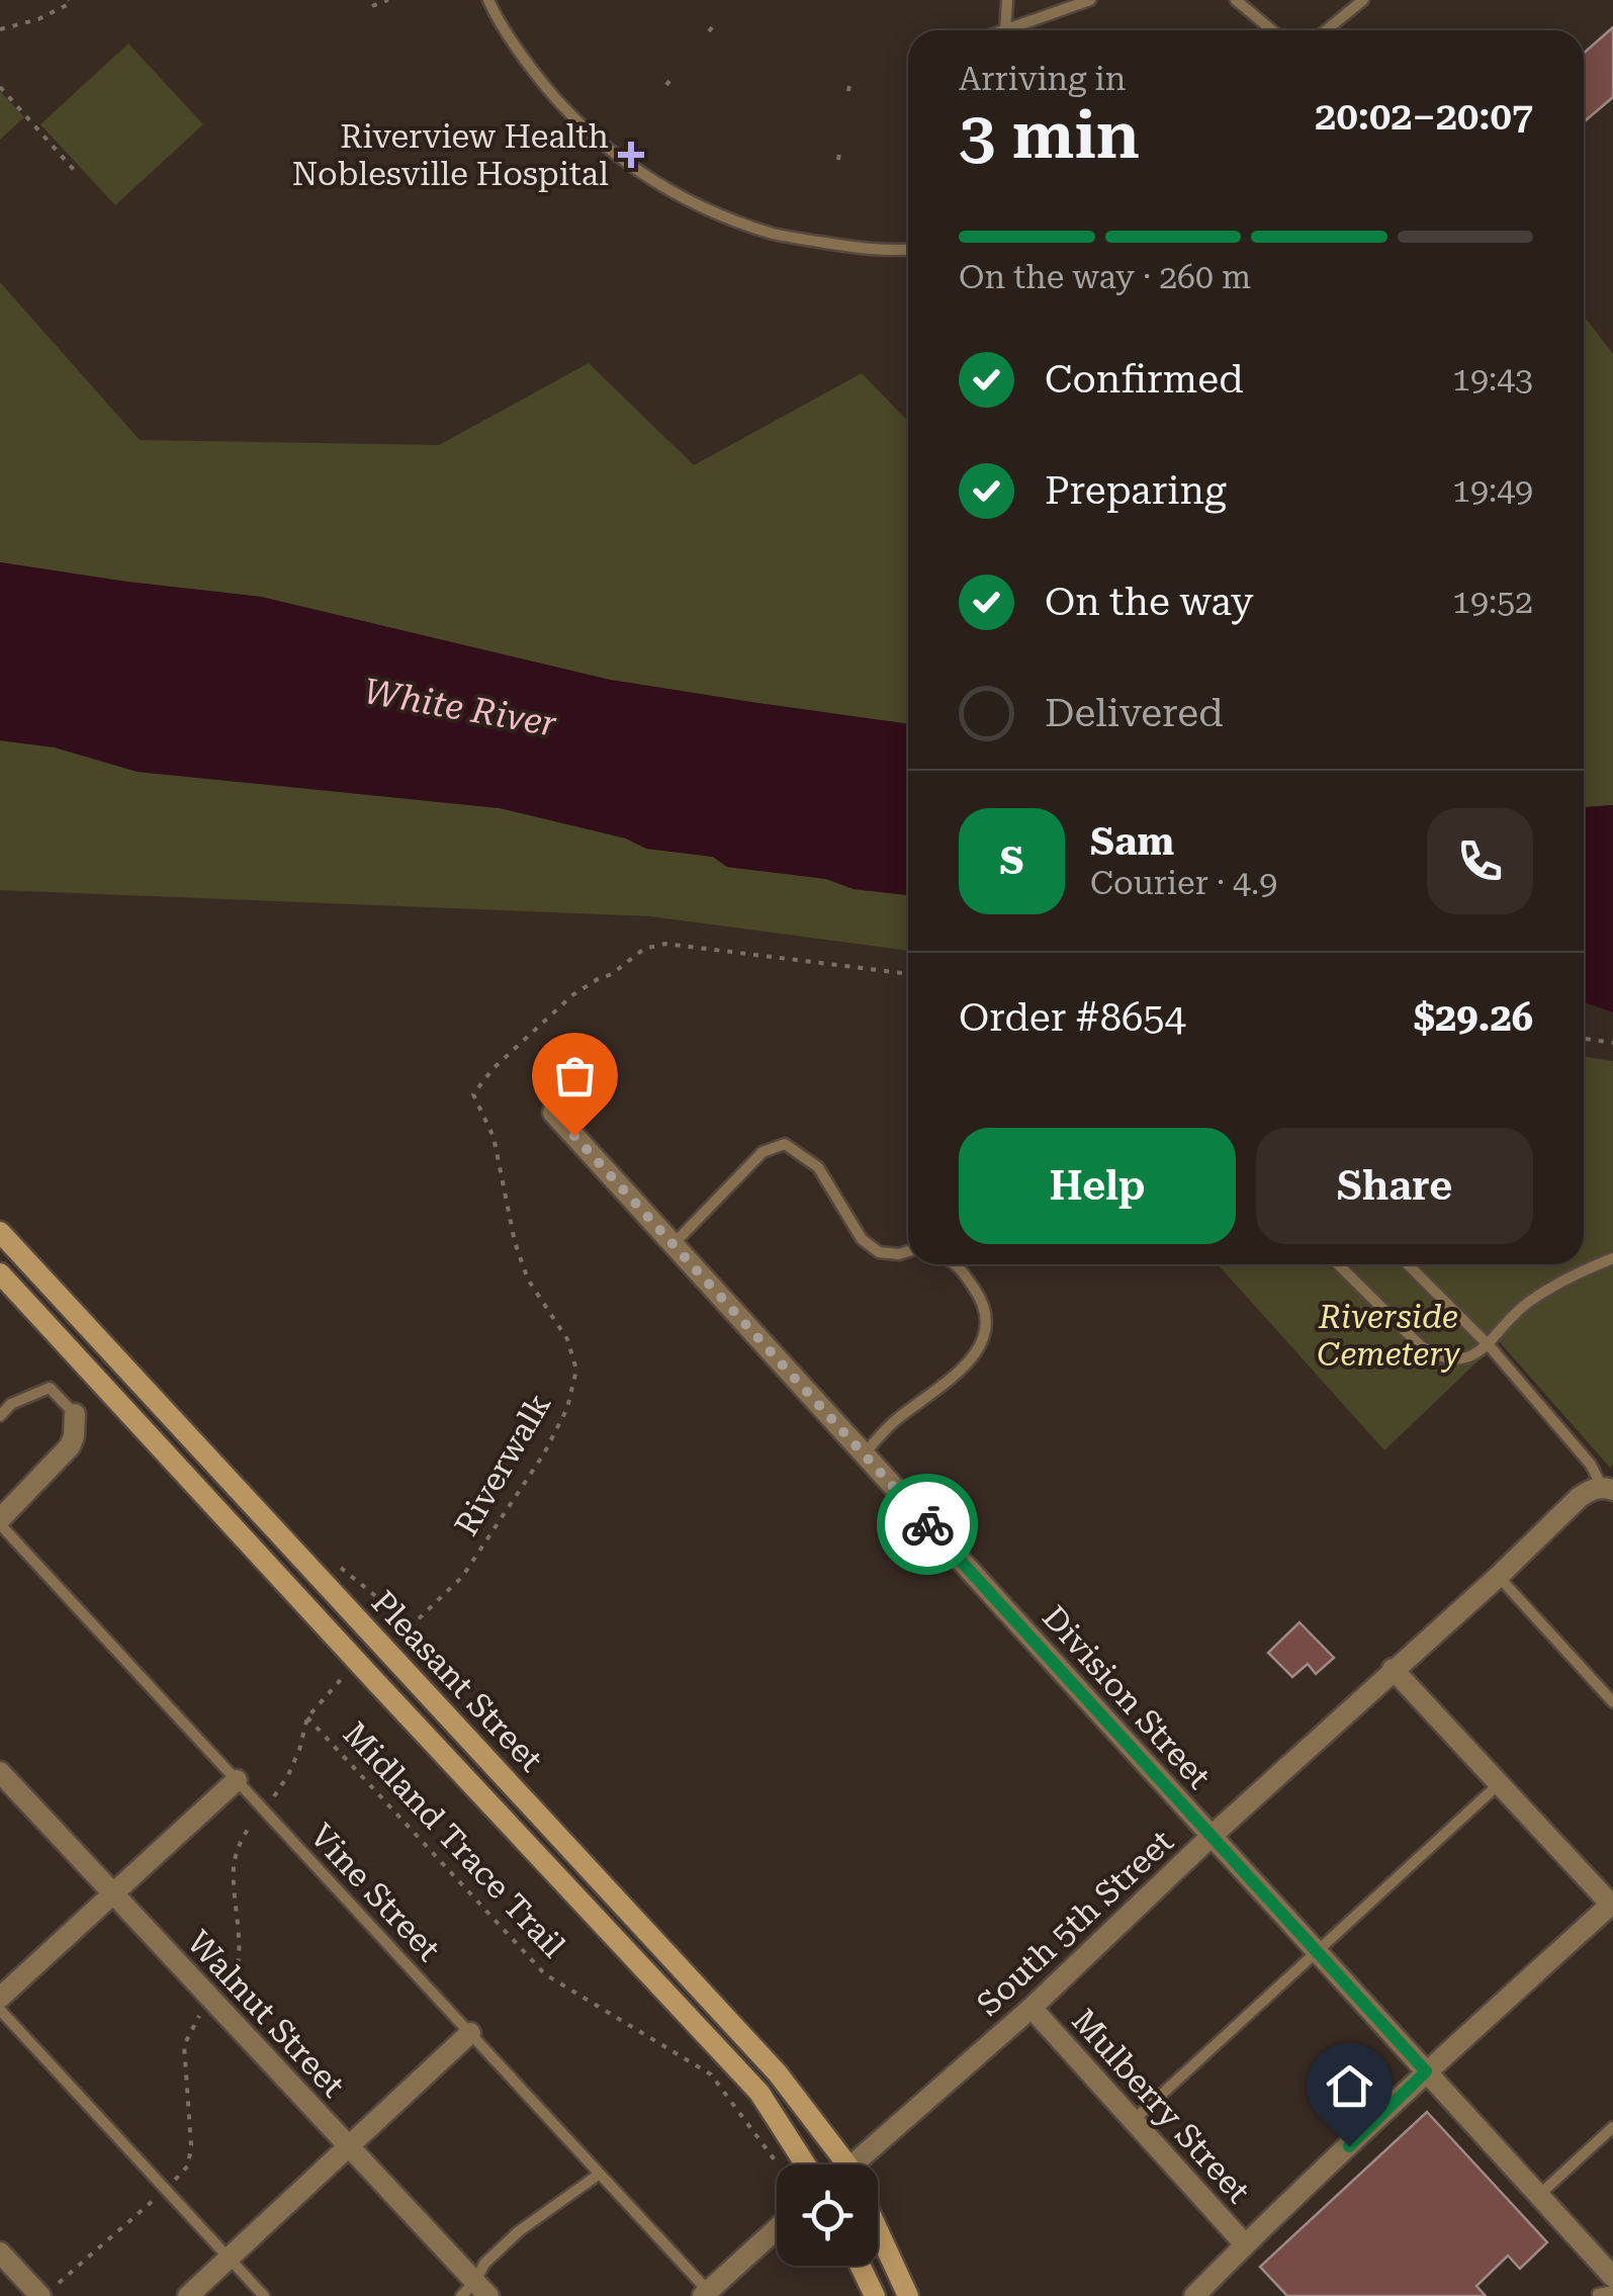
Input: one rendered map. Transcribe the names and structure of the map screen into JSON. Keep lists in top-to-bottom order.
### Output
{
  "streets": {
    "street": [
      "Pleasant Street",
      "Division Street",
      "South 5th Street",
      "Walnut Street",
      "Mulberry Street"
    ],
    "lane": ["Vine Street"],
    "path": ["Riverwalk", "Midland Trace Trail"]
  },
  "crossings": [
    ["Division Street", "South 5th Street"],
    ["South 5th Street", "Mulberry Street"]
  ],
  "water": ["White River"],
  "parks": ["Riverside Cemetery"],
  "places": {
    "health": ["Riverview Health Noblesville Hospital"]
  },
  "page": {
    "heading": ["3 min", "Arriving in", "20:02–20:07"],
    "panel": [
      "Sam",
      "Courier · 4.9",
      "Order #8654",
      "$29.26"
    ],
    "bar": "On the way · 260 m",
    "list": [
      ["Confirmed", "19:43"],
      ["Preparing", "19:49"],
      ["On the way", "19:52"],
      "Delivered"
    ],
    "round": "S",
    "buttons": ["Help", "Share"]
  }
}
